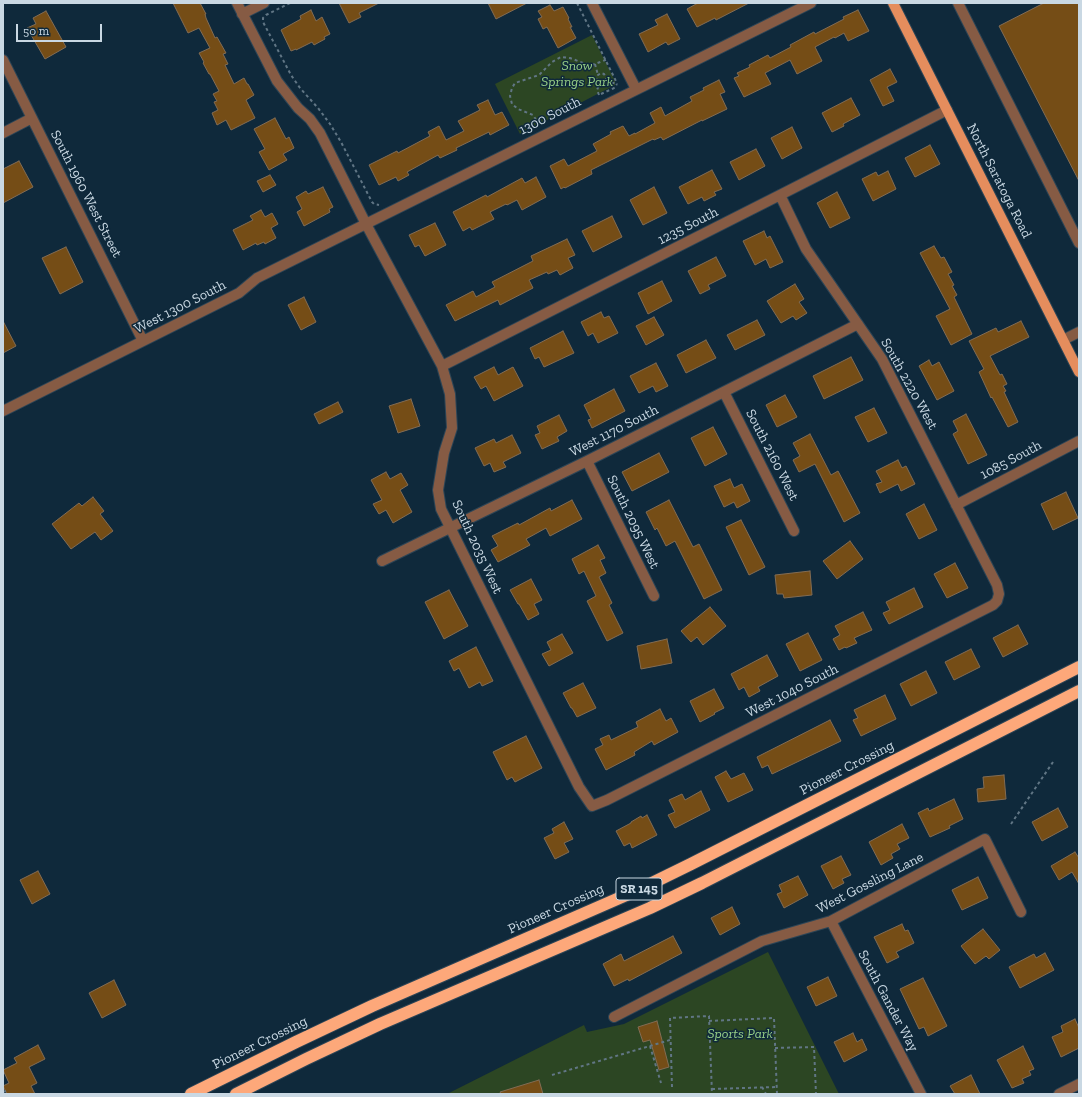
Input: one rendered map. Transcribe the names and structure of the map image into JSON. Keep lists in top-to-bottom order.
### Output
{
  "streets": {
    "highway": ["Pioneer Crossing", "SR 145"],
    "main road": ["North Saratoga Road"],
    "street": [
      "1300 South",
      "South 1960 West Street",
      "1235 South",
      "West 1300 South",
      "South 2220 West",
      "West 1170 South",
      "South 2160 West",
      "1085 South",
      "South 2095 West",
      "South 2035 West",
      "West 1040 South",
      "West Gossling Lane",
      "South Gander Way"
    ]
  },
  "crossings": [
    ["1300 South", "West 1300 South"],
    ["1300 South", "South 2035 West"],
    ["North Saratoga Road", "1235 South"],
    ["South 1960 West Street", "West 1300 South"],
    ["1235 South", "South 2220 West"],
    ["1235 South", "South 2035 West"],
    ["West 1300 South", "South 2035 West"],
    ["South 2220 West", "West 1170 South"],
    ["South 2220 West", "1085 South"],
    ["South 2220 West", "West 1040 South"],
    ["West 1170 South", "South 2160 West"],
    ["West 1170 South", "South 2095 West"],
    ["West 1170 South", "South 2035 West"],
    ["South 2035 West", "West 1040 South"],
    ["West Gossling Lane", "South Gander Way"]
  ],
  "parks": ["Snow Springs Park", "Sports Park"],
  "scale_bar": "50 m"
}
